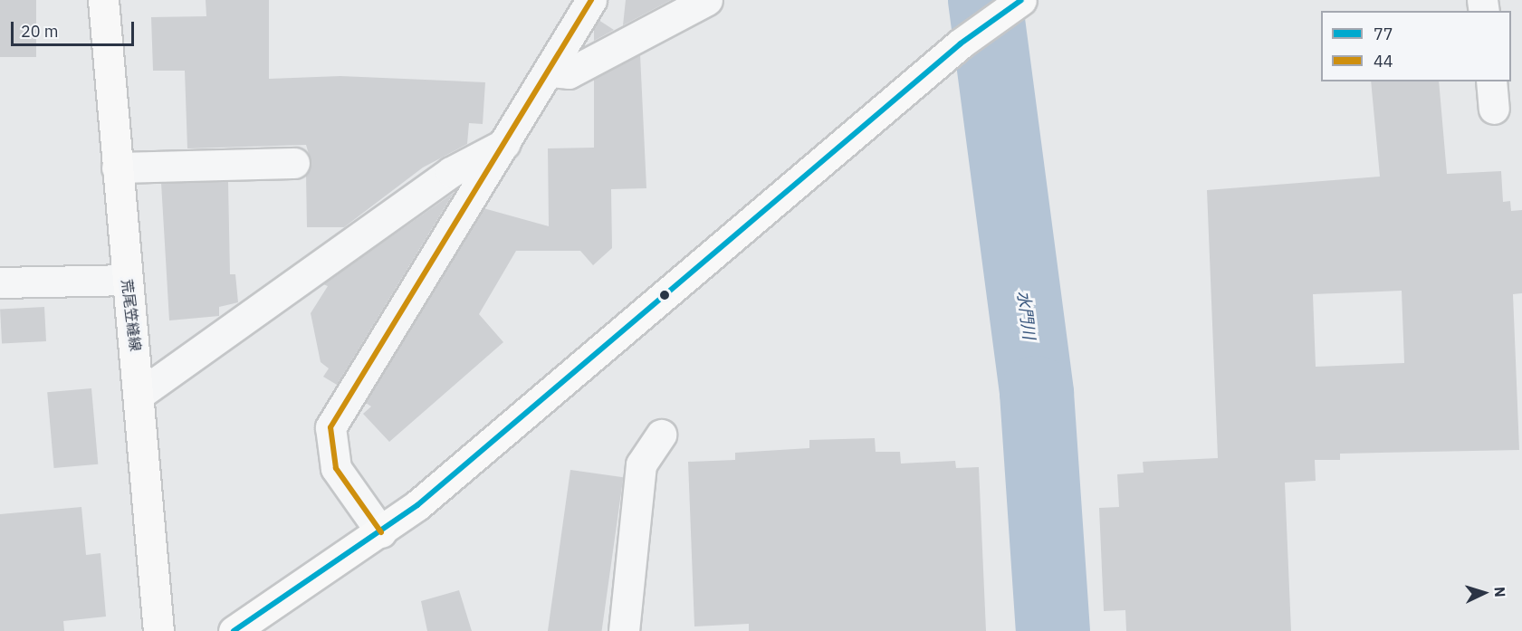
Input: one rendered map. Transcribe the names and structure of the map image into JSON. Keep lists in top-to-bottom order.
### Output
{
  "streets": {
    "main road": ["荒尾笠縫線"]
  },
  "water": ["水門川"],
  "lines": ["transit line 77", "transit line 44"],
  "legend": ["77", "44"],
  "scale_bar": "20 m",
  "north": "right"
}
